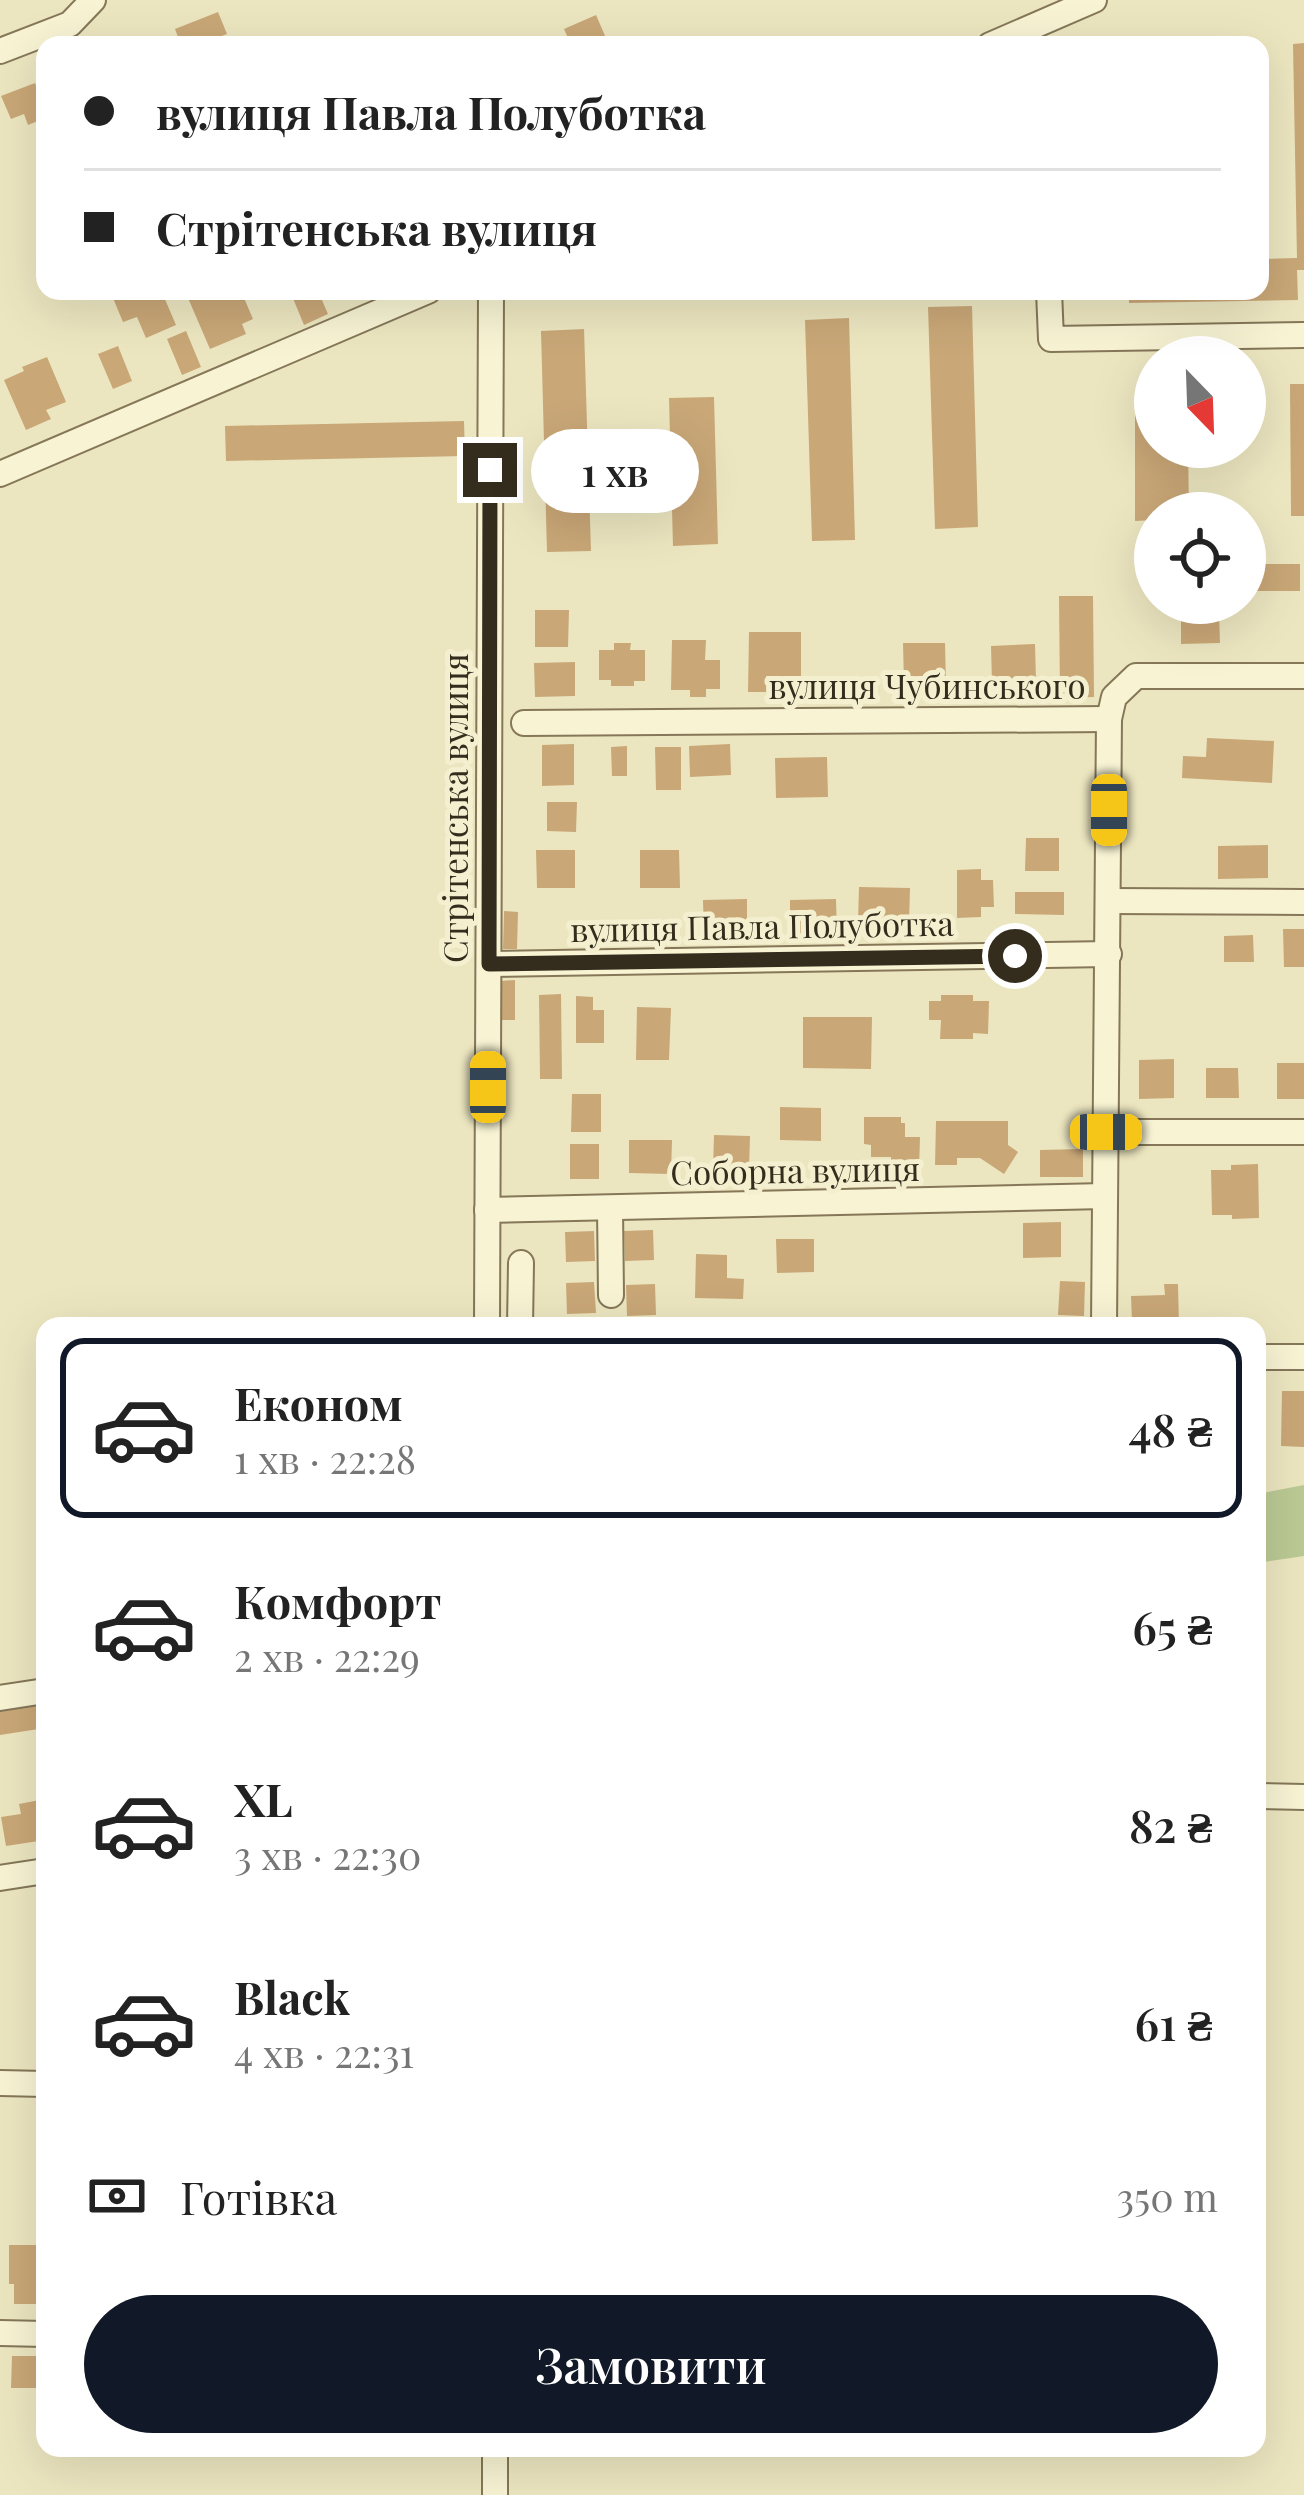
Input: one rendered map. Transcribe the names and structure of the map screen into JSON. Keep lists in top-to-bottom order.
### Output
{
  "streets": {
    "street": [
      "вулиця Чубинського",
      "Стрітенська вулиця",
      "вулиця Павла Полуботка",
      "Соборна вулиця"
    ]
  },
  "crossings": [
    ["Стрітенська вулиця", "вулиця Павла Полуботка"],
    ["Стрітенська вулиця", "Соборна вулиця"]
  ],
  "north": "bottom right",
  "page": {
    "banner": ["вулиця Павла Полуботка", "Стрітенська вулиця"],
    "bubble": "1 хв",
    "list": [
      {
        "name": "Економ",
        "note": "1 хв · 22:28",
        "value": "48 ₴"
      },
      {
        "name": "Комфорт",
        "note": "2 хв · 22:29",
        "value": "65 ₴"
      },
      {
        "name": "XL",
        "note": "3 хв · 22:30",
        "value": "82 ₴"
      },
      {
        "name": "Black",
        "note": "4 хв · 22:31",
        "value": "61 ₴"
      }
    ],
    "pay": ["Готівка", "350 m"],
    "buttons": "Замовити"
  }
}
